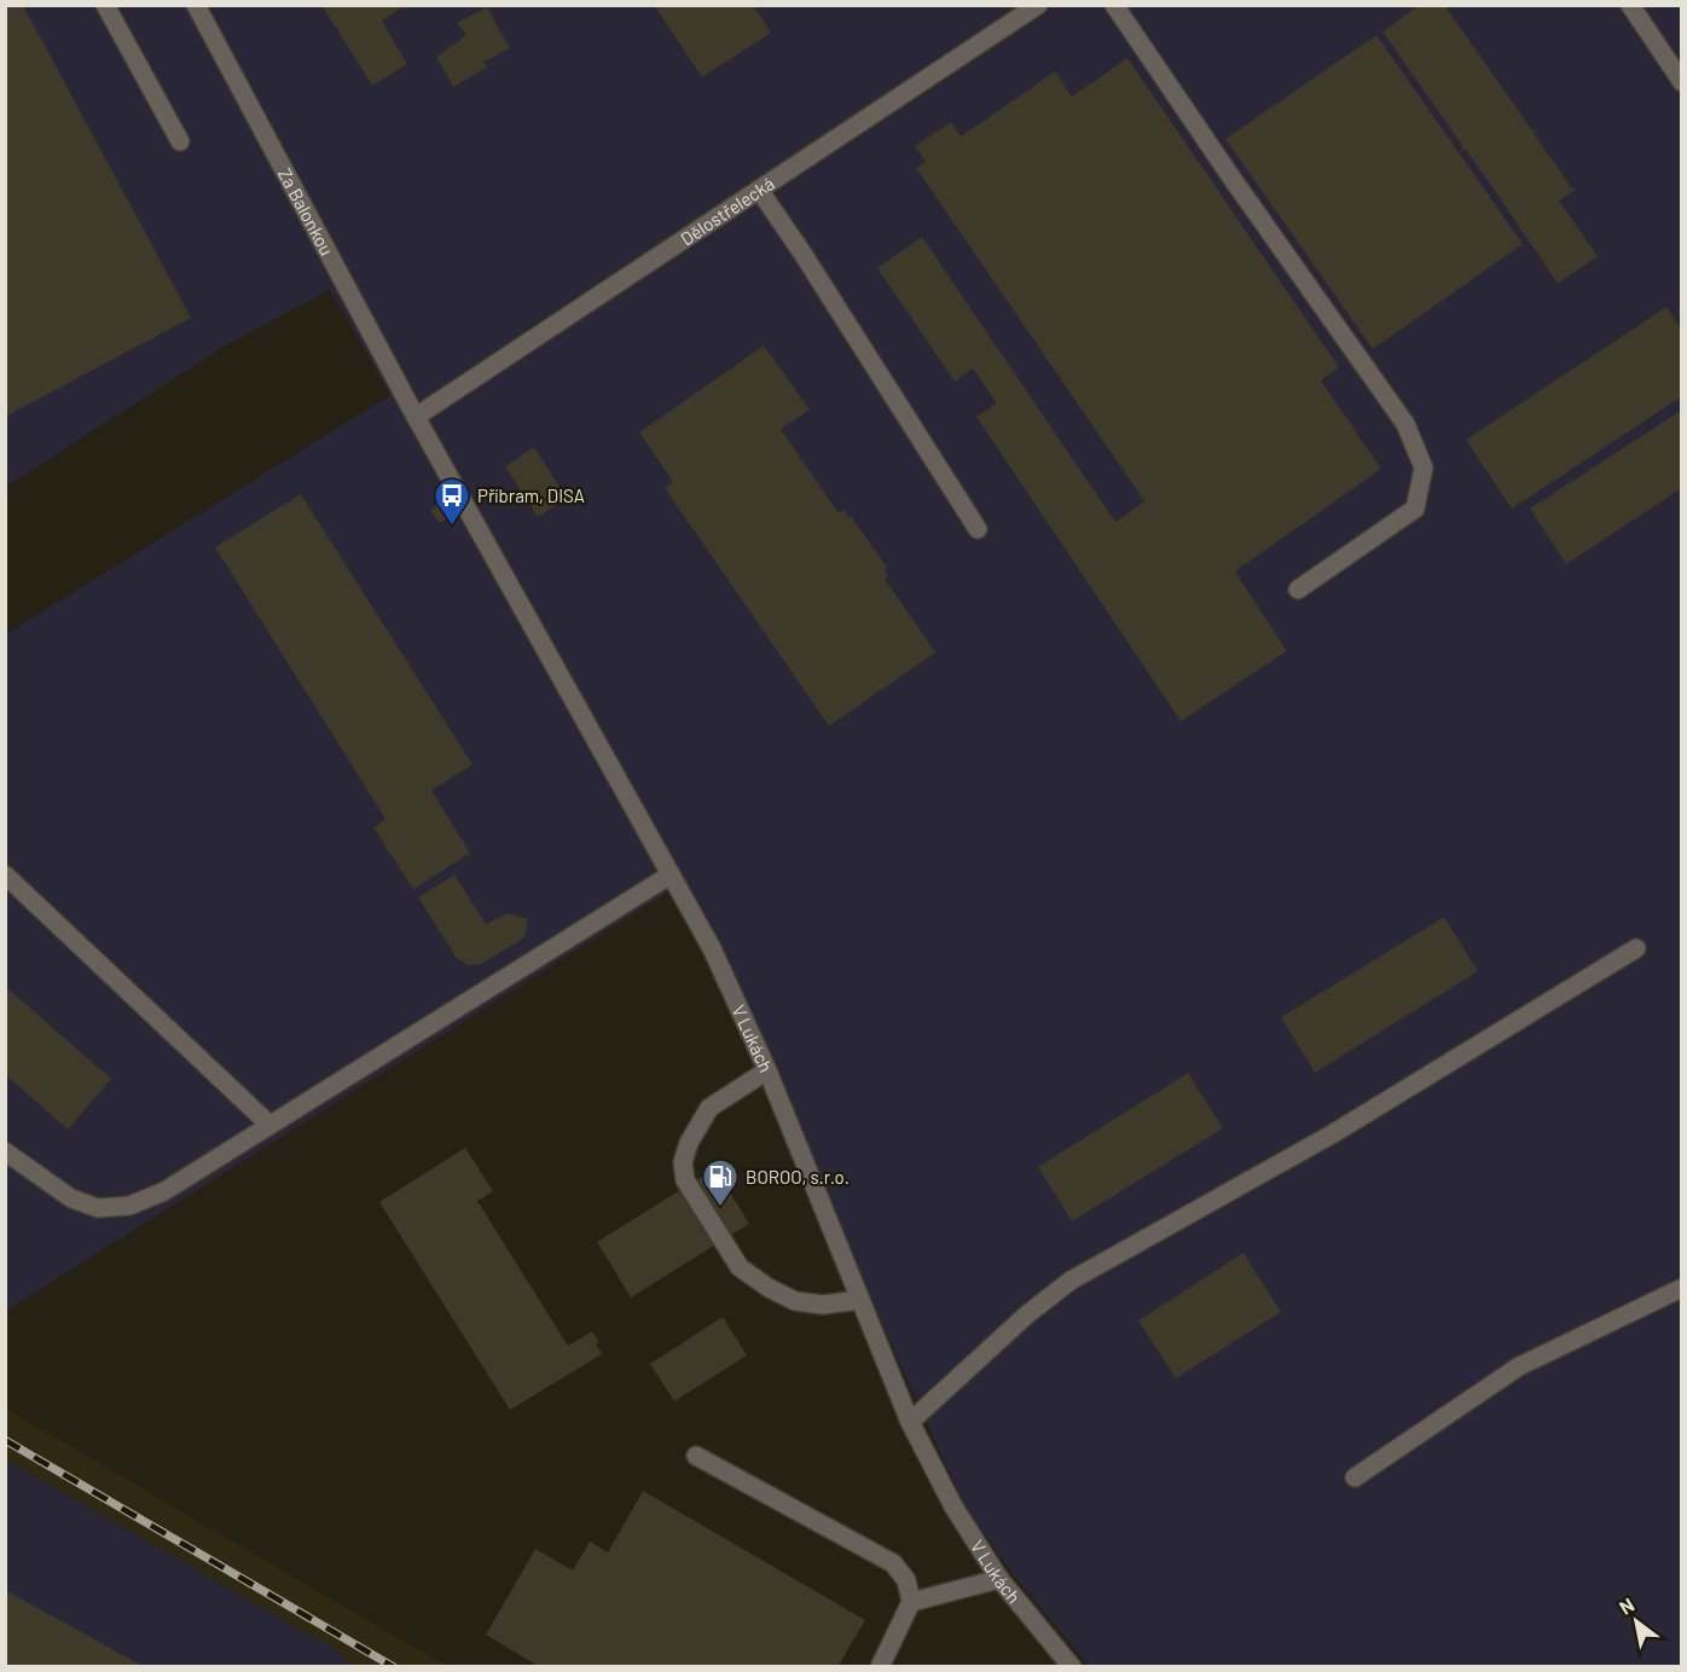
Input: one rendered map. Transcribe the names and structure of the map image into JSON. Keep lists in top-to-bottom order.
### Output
{
  "streets": {
    "street": ["Za Balonkou", "Dělostřelecká", "V Lukách"]
  },
  "crossings": [
    ["Za Balonkou", "Dělostřelecká"],
    ["Za Balonkou", "V Lukách"],
    ["Dělostřelecká", "V Lukách"]
  ],
  "places": {
    "bus stop": ["Příbram, DISA"],
    "fuel station": ["BOROO, s.r.o."]
  },
  "north": "top left"
}
